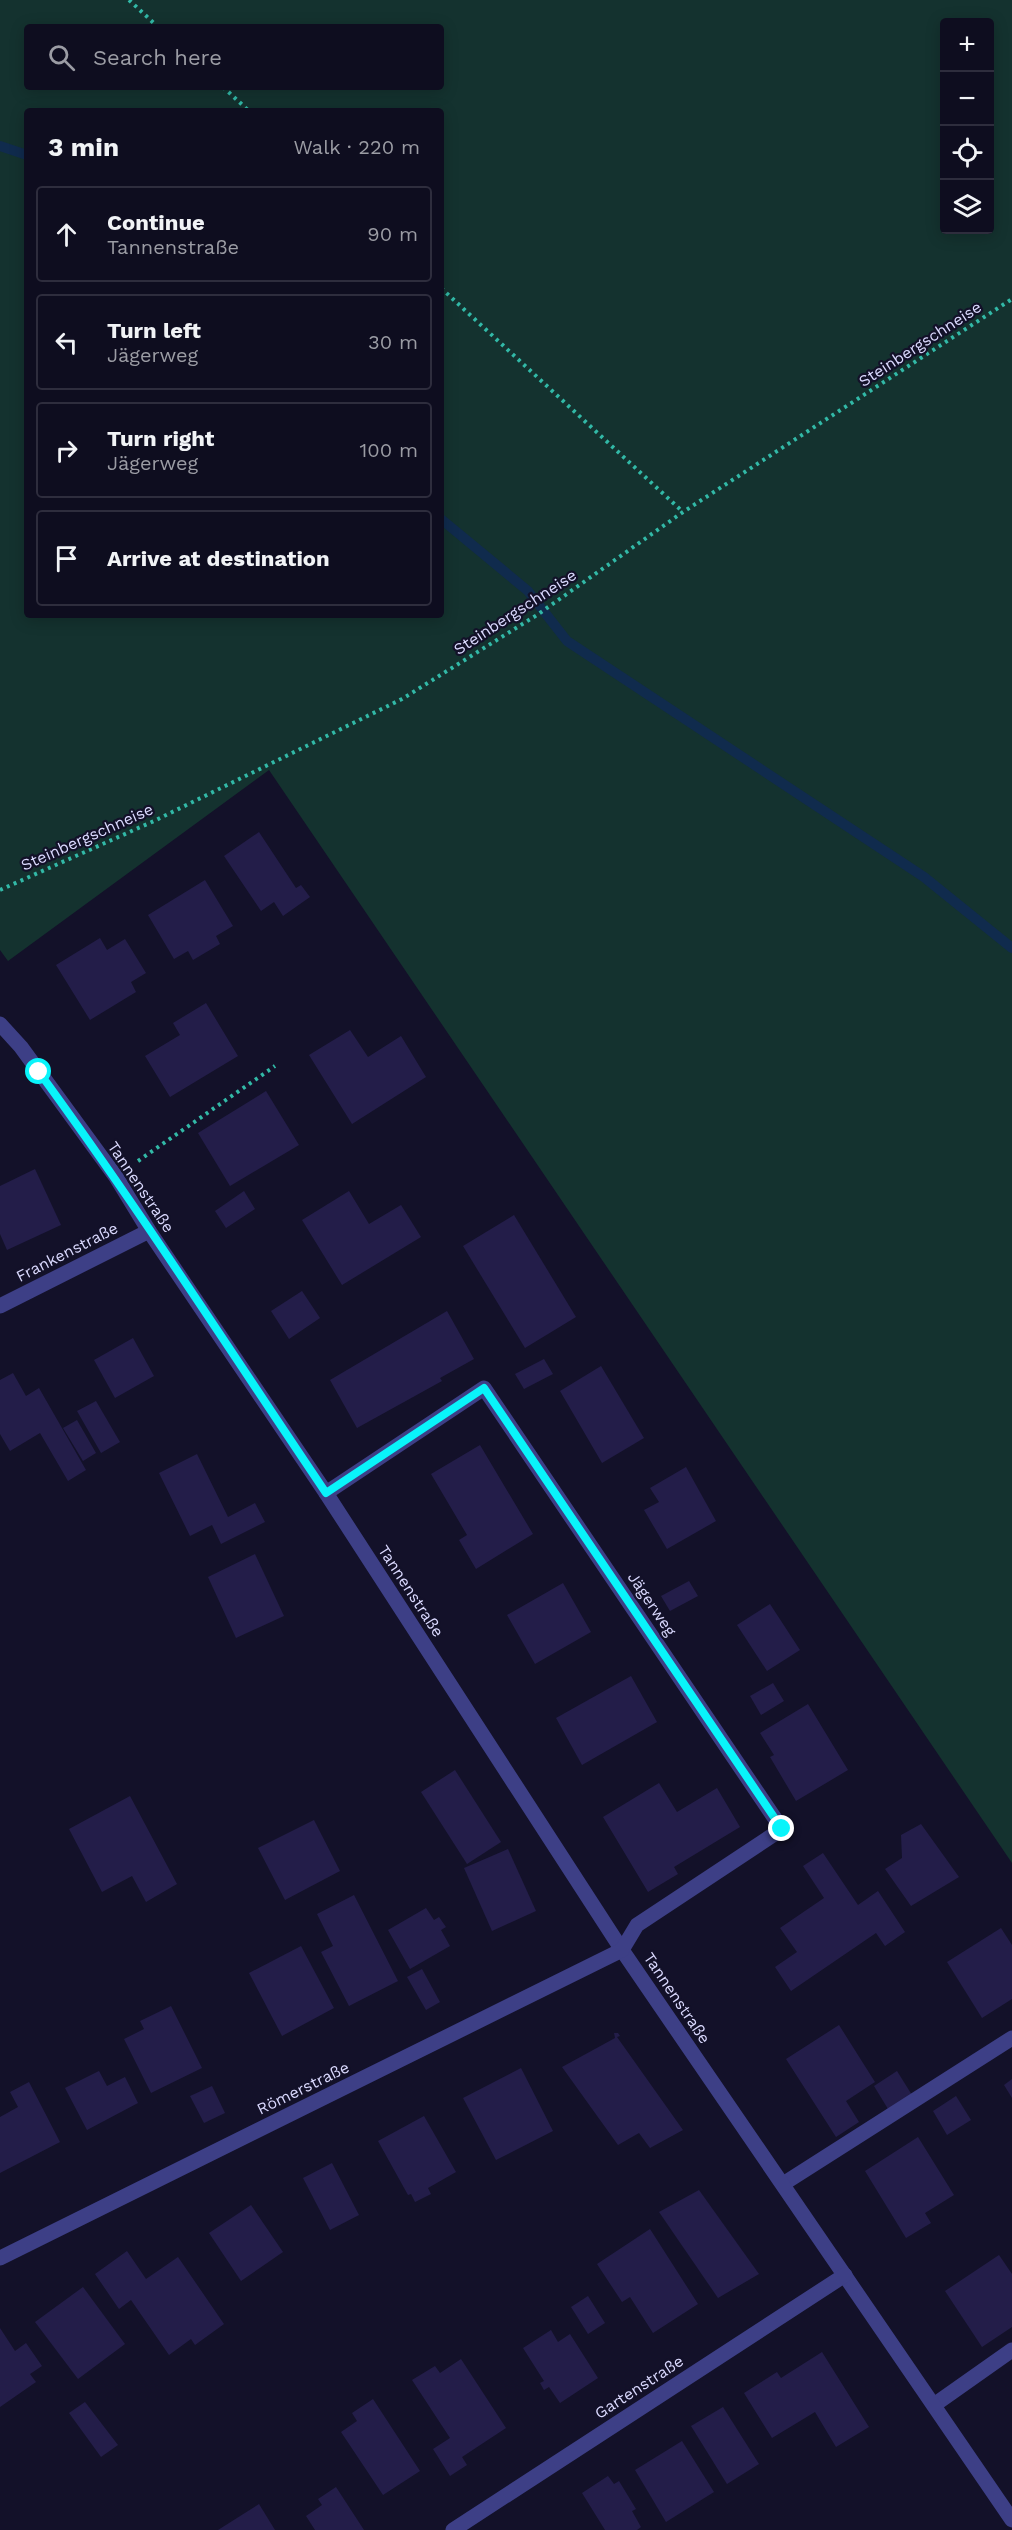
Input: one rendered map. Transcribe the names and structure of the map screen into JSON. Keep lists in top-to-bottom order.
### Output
{
  "streets": {
    "street": [
      "Tannenstraße",
      "Frankenstraße",
      "Jägerweg",
      "Römerstraße",
      "Gartenstraße"
    ],
    "path": ["Steinbergschneise"]
  },
  "crossings": [
    ["Tannenstraße", "Frankenstraße"],
    ["Tannenstraße", "Jägerweg"],
    ["Tannenstraße", "Römerstraße"],
    ["Tannenstraße", "Gartenstraße"],
    ["Jägerweg", "Römerstraße"]
  ],
  "page": {
    "map_buttons": ["+", "−"],
    "search": "Search here",
    "heading": ["3 min", "Walk · 220 m"],
    "list": [
      ["Continue", "Tannenstraße", "90 m"],
      ["Turn left", "Jägerweg", "30 m"],
      ["Turn right", "Jägerweg", "100 m"],
      "Arrive at destination"
    ]
  }
}
